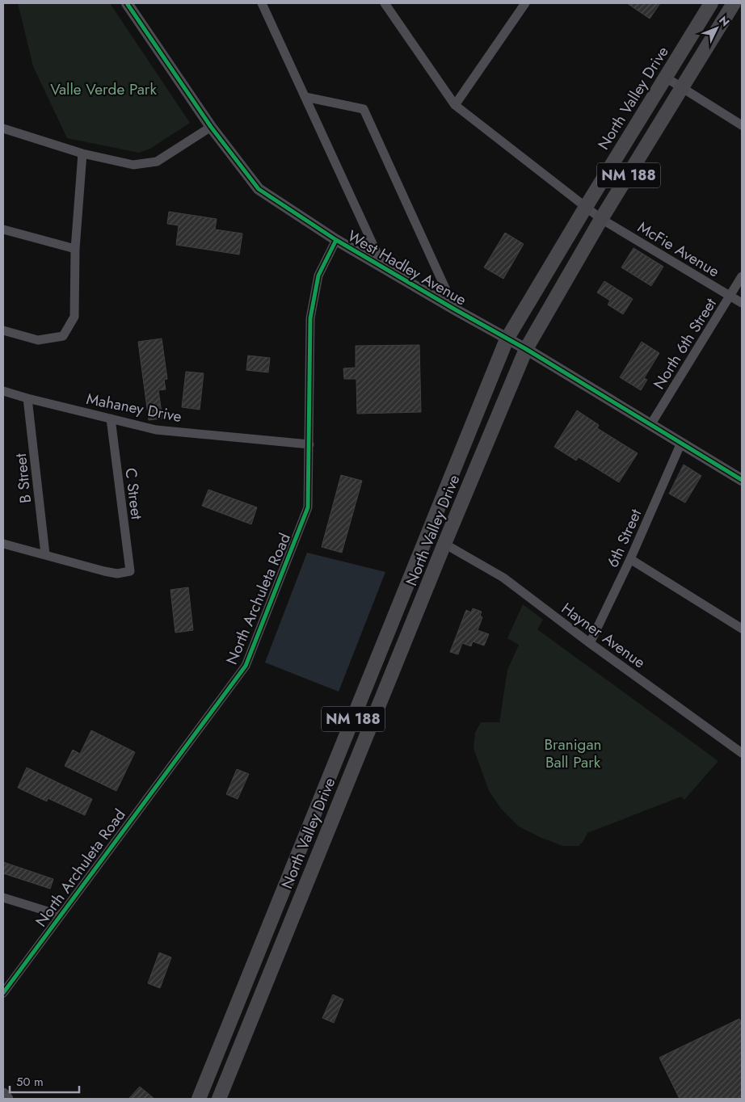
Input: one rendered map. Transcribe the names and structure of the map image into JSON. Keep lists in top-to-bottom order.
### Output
{
  "streets": {
    "main road": ["North Valley Drive", "NM 188"],
    "street": [
      "McFie Avenue",
      "West Hadley Avenue",
      "North 6th Street",
      "Mahaney Drive",
      "B Street",
      "C Street",
      "6th Street",
      "North Archuleta Road",
      "Hayner Avenue"
    ]
  },
  "crossings": [
    ["North Valley Drive", "McFie Avenue"],
    ["North Valley Drive", "West Hadley Avenue"],
    ["North Valley Drive", "Hayner Avenue"],
    ["McFie Avenue", "North 6th Street"],
    ["West Hadley Avenue", "North 6th Street"],
    ["West Hadley Avenue", "6th Street"],
    ["West Hadley Avenue", "North Archuleta Road"],
    ["Mahaney Drive", "B Street"],
    ["Mahaney Drive", "C Street"],
    ["Mahaney Drive", "North Archuleta Road"],
    ["B Street", "C Street"],
    ["6th Street", "Hayner Avenue"]
  ],
  "parks": ["Valle Verde Park", "Branigan Ball Park"],
  "scale_bar": "50 m",
  "north": "top right"
}
